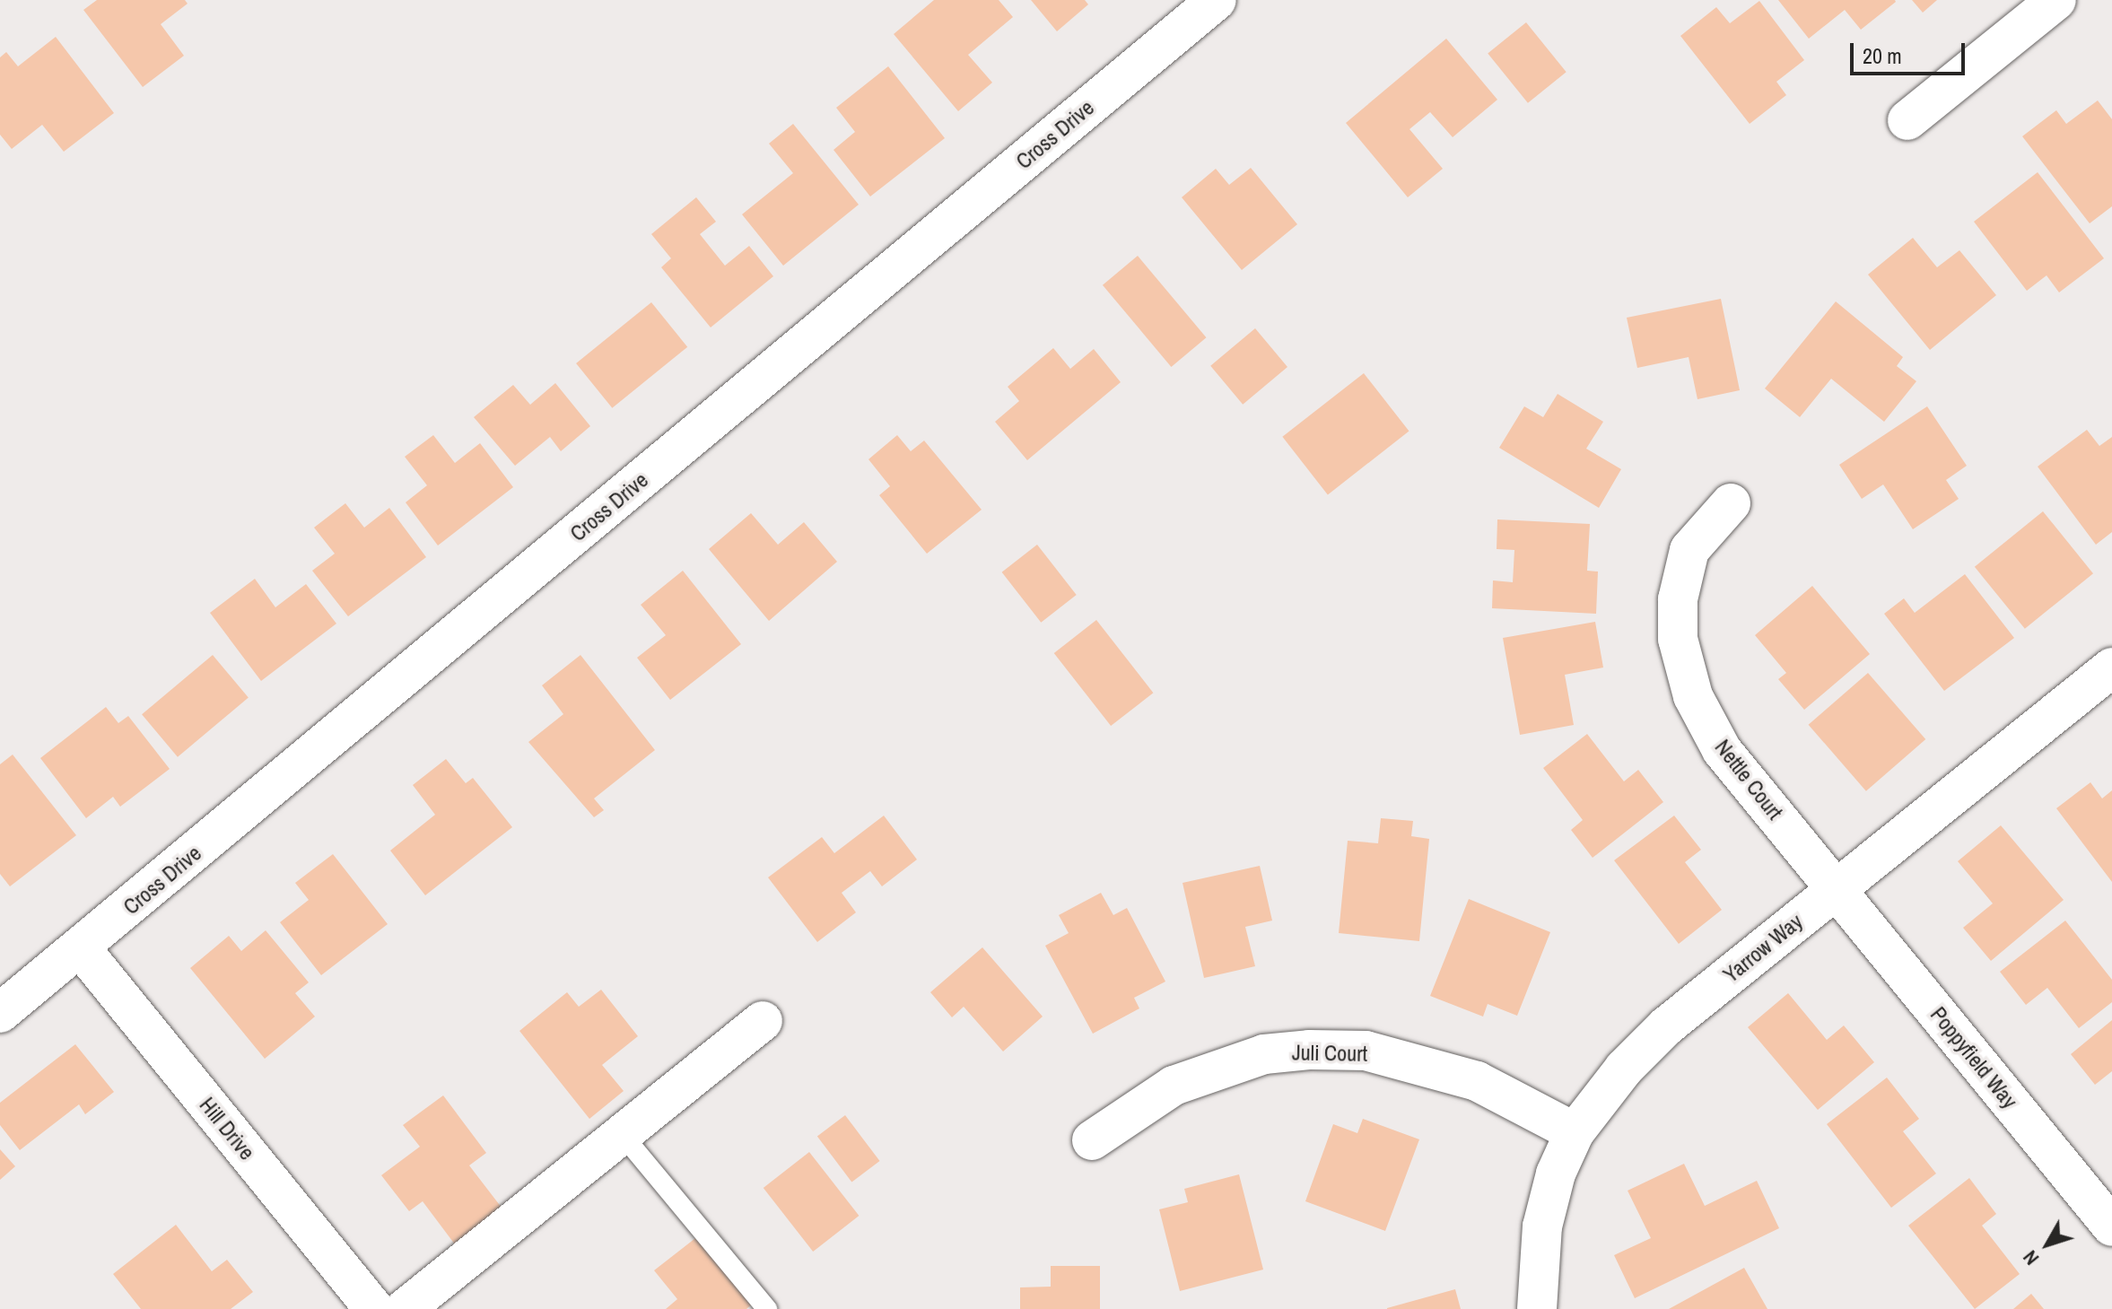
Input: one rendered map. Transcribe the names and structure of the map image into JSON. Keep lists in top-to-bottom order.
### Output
{
  "streets": {
    "street": [
      "Cross Drive",
      "Nettle Court",
      "Yarrow Way",
      "Juli Court",
      "Poppyfield Way",
      "Hill Drive"
    ]
  },
  "crossings": [
    ["Cross Drive", "Hill Drive"],
    ["Nettle Court", "Yarrow Way"],
    ["Nettle Court", "Poppyfield Way"],
    ["Yarrow Way", "Juli Court"],
    ["Yarrow Way", "Poppyfield Way"]
  ],
  "scale_bar": "20 m",
  "north": "bottom left"
}
